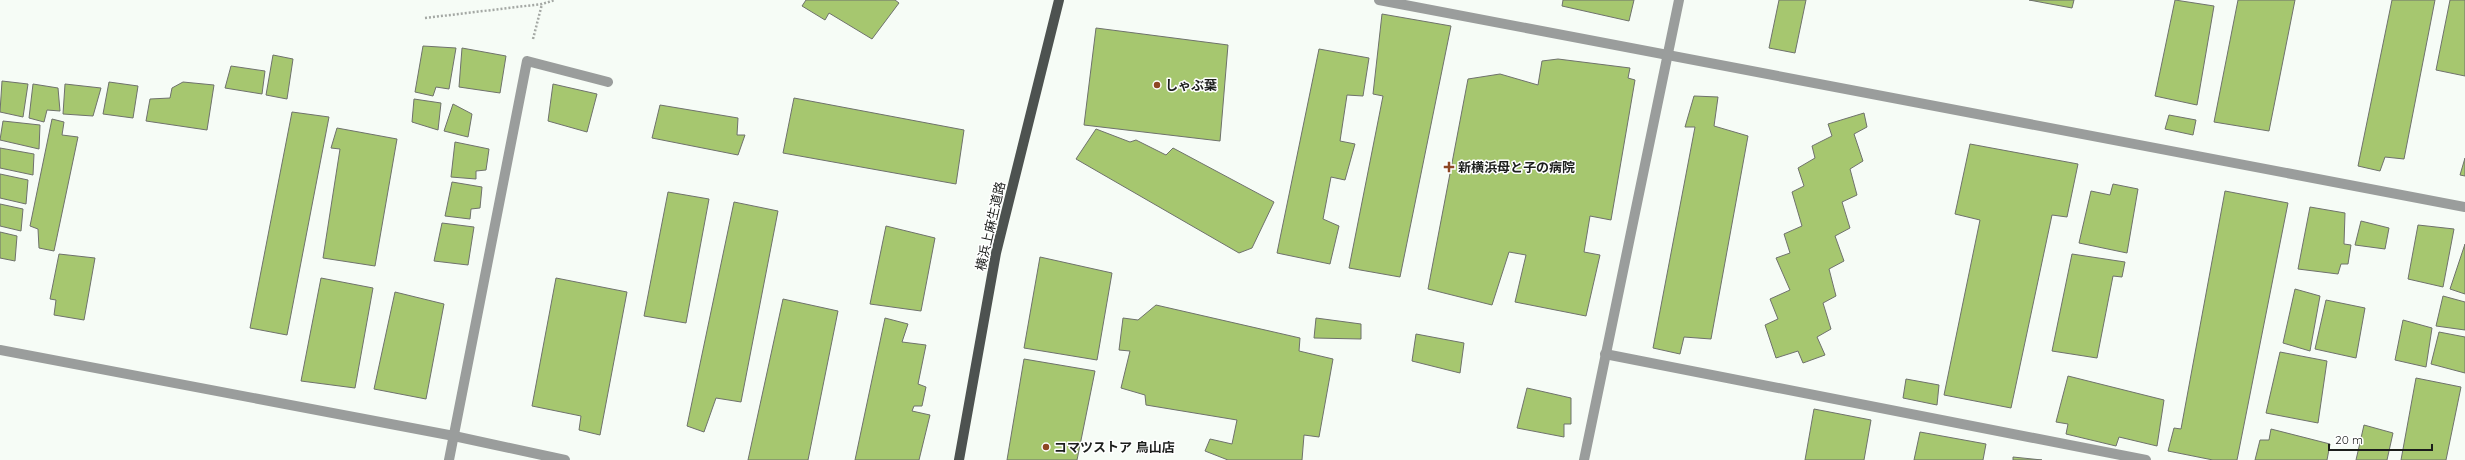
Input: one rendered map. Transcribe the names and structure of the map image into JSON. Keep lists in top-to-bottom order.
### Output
{
  "streets": {
    "main road": ["横浜上麻生道路"]
  },
  "places": {
    "other": ["しゃぶ葉", "コマツストア 鳥山店"],
    "health": ["新横浜母と子の病院"]
  },
  "scale_bar": "20 m"
}
